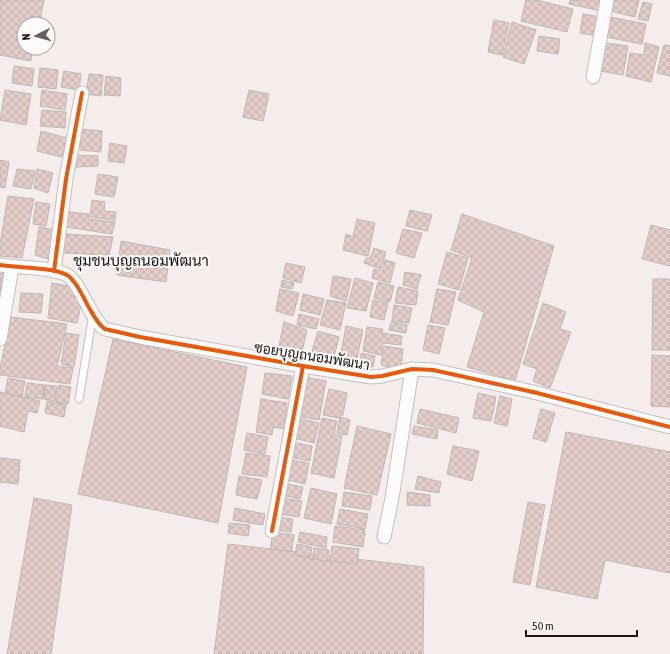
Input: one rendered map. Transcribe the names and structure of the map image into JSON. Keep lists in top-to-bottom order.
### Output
{
  "streets": {
    "street": ["ซอยบุญถนอมพัฒนา"]
  },
  "districts": ["ชุมชนบุญถนอมพัฒนา"],
  "scale_bar": "50 m",
  "north": "left"
}
